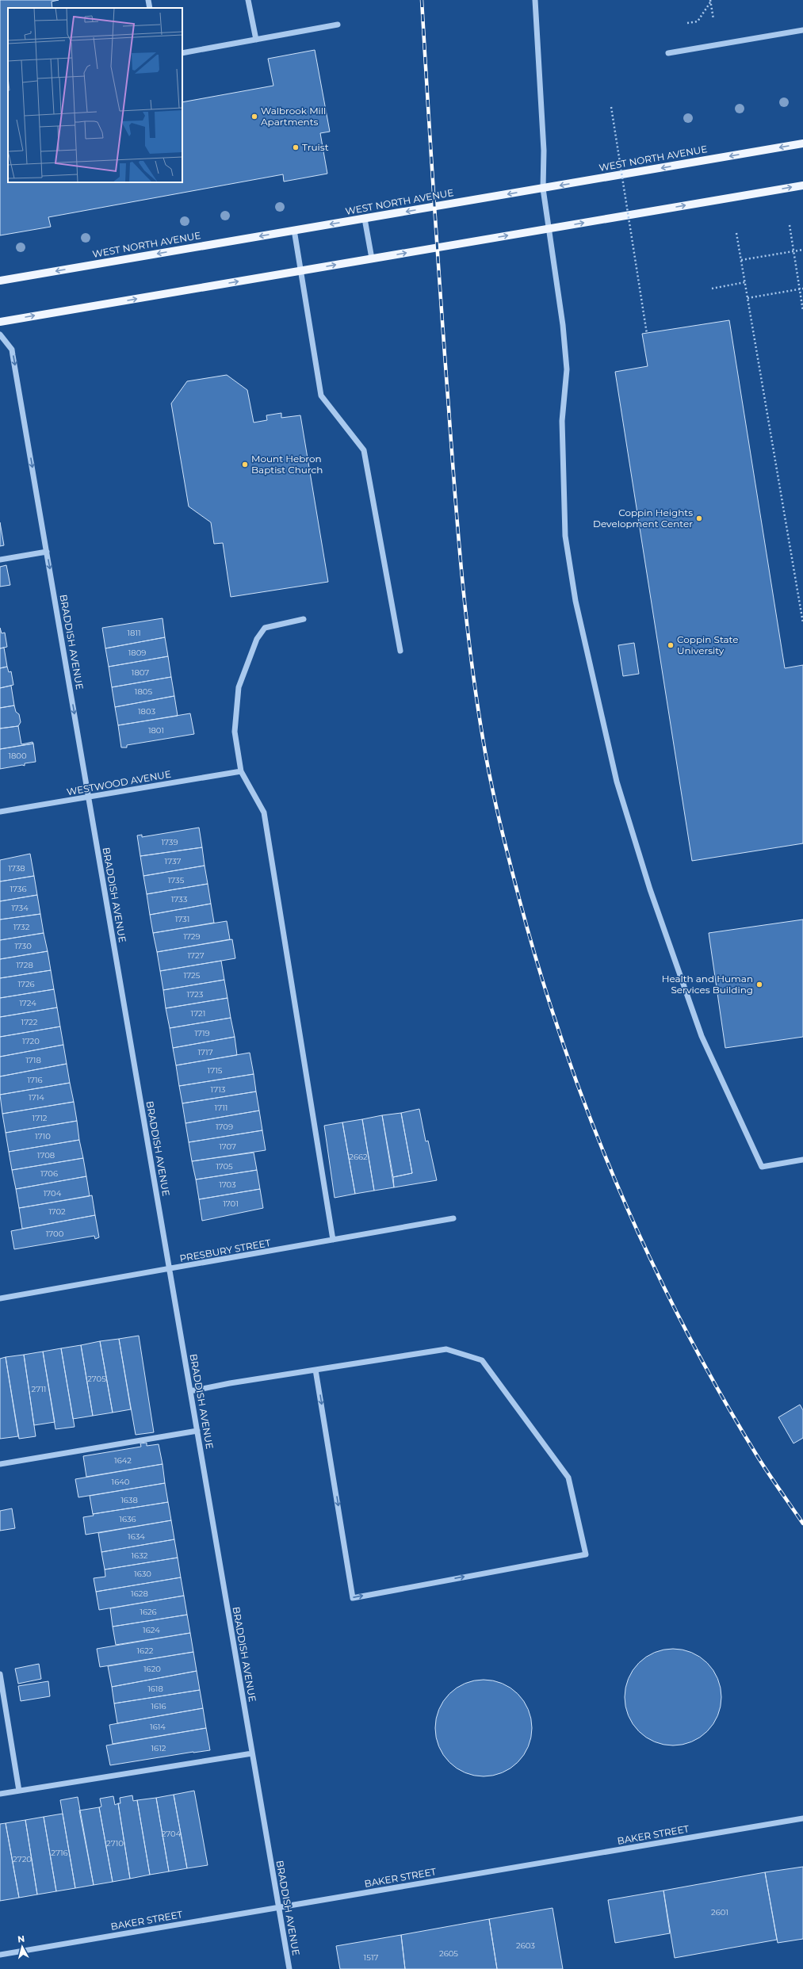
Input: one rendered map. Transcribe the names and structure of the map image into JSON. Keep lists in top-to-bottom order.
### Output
{
  "streets": {
    "main road": ["WEST NORTH AVENUE"],
    "street": [
      "BRADDISH AVENUE",
      "WESTWOOD AVENUE",
      "PRESBURY STREET",
      "BAKER STREET"
    ]
  },
  "crossings": [
    ["BRADDISH AVENUE", "WESTWOOD AVENUE"],
    ["BRADDISH AVENUE", "PRESBURY STREET"],
    ["BRADDISH AVENUE", "BAKER STREET"]
  ],
  "places": [
    "Walbrook Mill Apartments",
    "Truist",
    "Mount Hebron Baptist Church",
    "Coppin Heights Development Center",
    "Coppin State University",
    "Health and Human Services Building"
  ],
  "house_numbers": [
    "1811",
    "1809",
    "1807",
    "1805",
    "1803",
    "1801",
    "1800",
    "1739",
    "1737",
    "1738",
    "1735",
    "1736",
    "1733",
    "1734",
    "1731",
    "1732",
    "1729",
    "1730",
    "1727",
    "1728",
    "1725",
    "1726",
    "1723",
    "1724",
    "1721",
    "1722",
    "1719",
    "1720",
    "1717",
    "1718",
    "1715",
    "1716",
    "1713",
    "1714",
    "1711",
    "1712",
    "1709",
    "1710",
    "1707",
    "1708",
    "2662",
    "1705",
    "1706",
    "1703",
    "1704",
    "1701",
    "1702",
    "1700",
    "2705",
    "2711",
    "1642",
    "1640",
    "1638",
    "1636",
    "1634",
    "1632",
    "1630",
    "1628",
    "1626",
    "1624",
    "1622",
    "1620",
    "1618",
    "1616",
    "1614",
    "1612",
    "2704",
    "2710",
    "2716",
    "2720",
    "2601",
    "2603",
    "2605",
    "1517"
  ],
  "north": "top"
}
